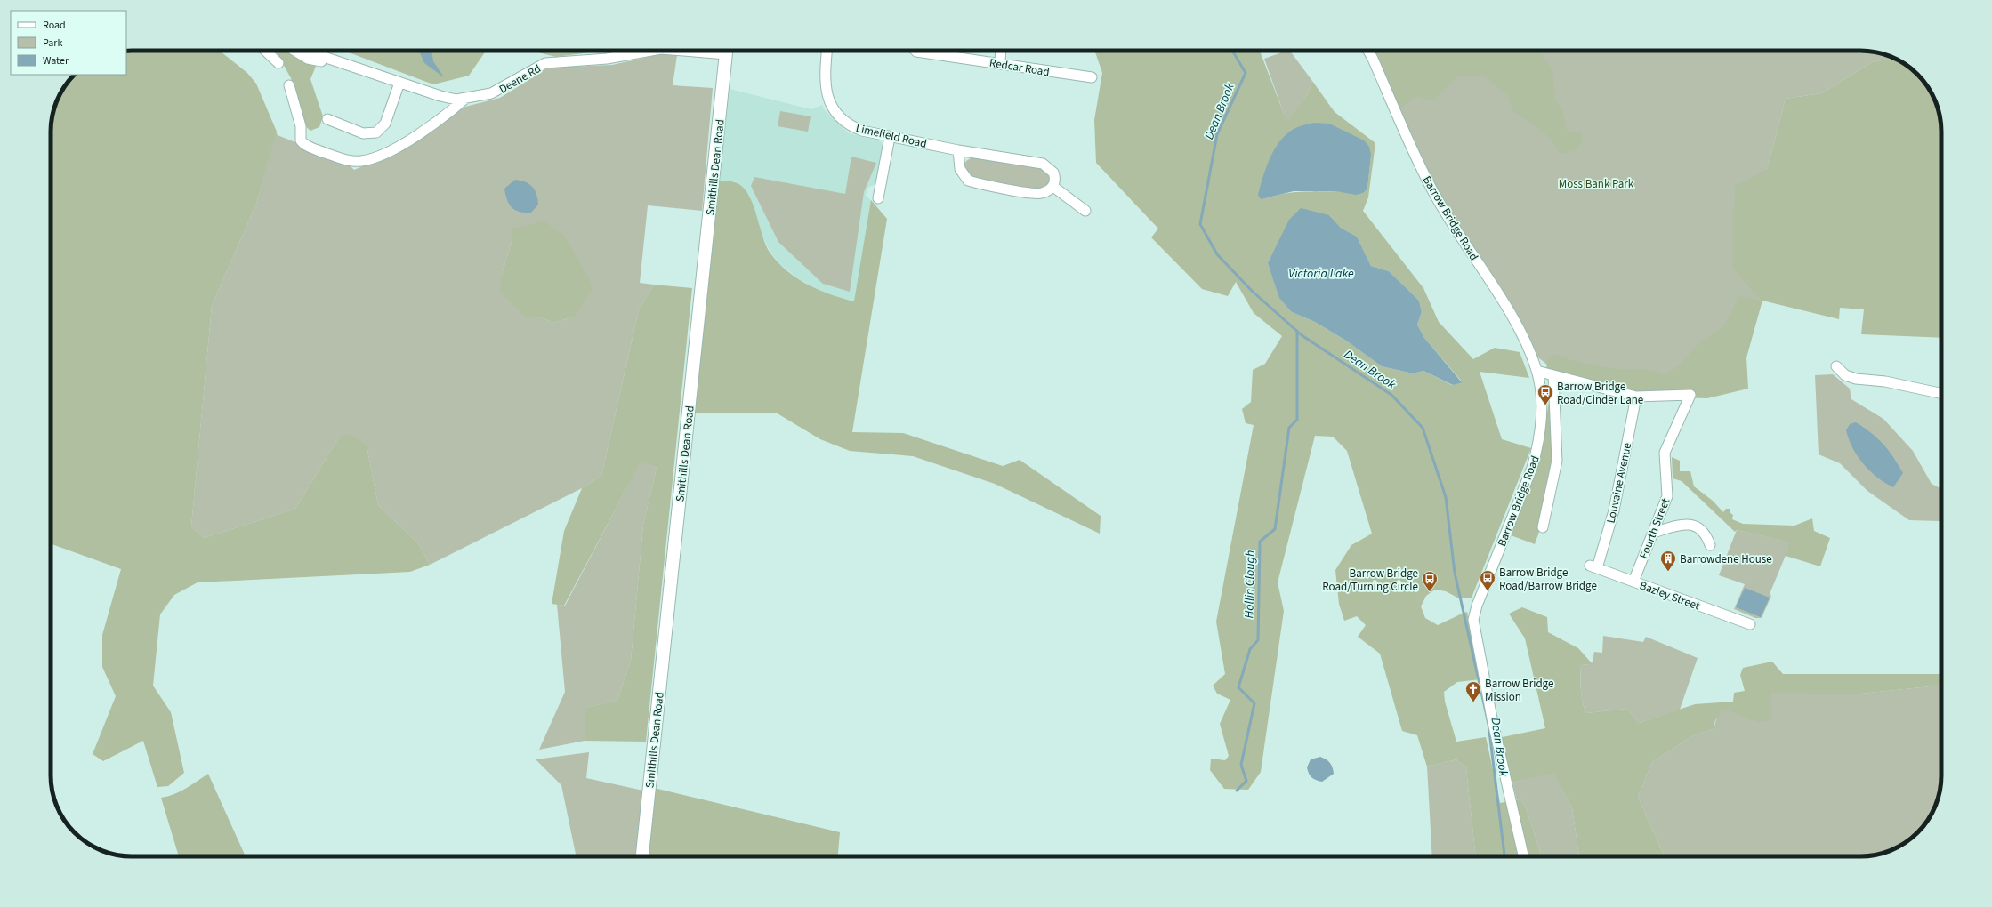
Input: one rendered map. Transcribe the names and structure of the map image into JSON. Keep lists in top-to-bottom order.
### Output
{
  "streets": {
    "street": [
      "Redcar Road",
      "Deene Rd",
      "Limefield Road",
      "Smithills Dean Road",
      "Barrow Bridge Road",
      "Louvaine Avenue",
      "Fourth Street",
      "Bazley Street"
    ]
  },
  "crossings": [
    ["Louvaine Avenue", "Fourth Street"],
    ["Louvaine Avenue", "Bazley Street"],
    ["Fourth Street", "Bazley Street"]
  ],
  "water": ["Dean Brook", "Victoria Lake", "Hollin Clough"],
  "parks": ["Moss Bank Park"],
  "places": {
    "bus stop": ["Barrow Bridge Road/Cinder Lane", "Barrow Bridge Road/Barrow Bridge", "Barrow Bridge Road/Turning Circle"],
    "building": ["Barrowdene House"],
    "church": ["Barrow Bridge Mission"]
  },
  "legend": ["Road", "Park", "Water"]
}
